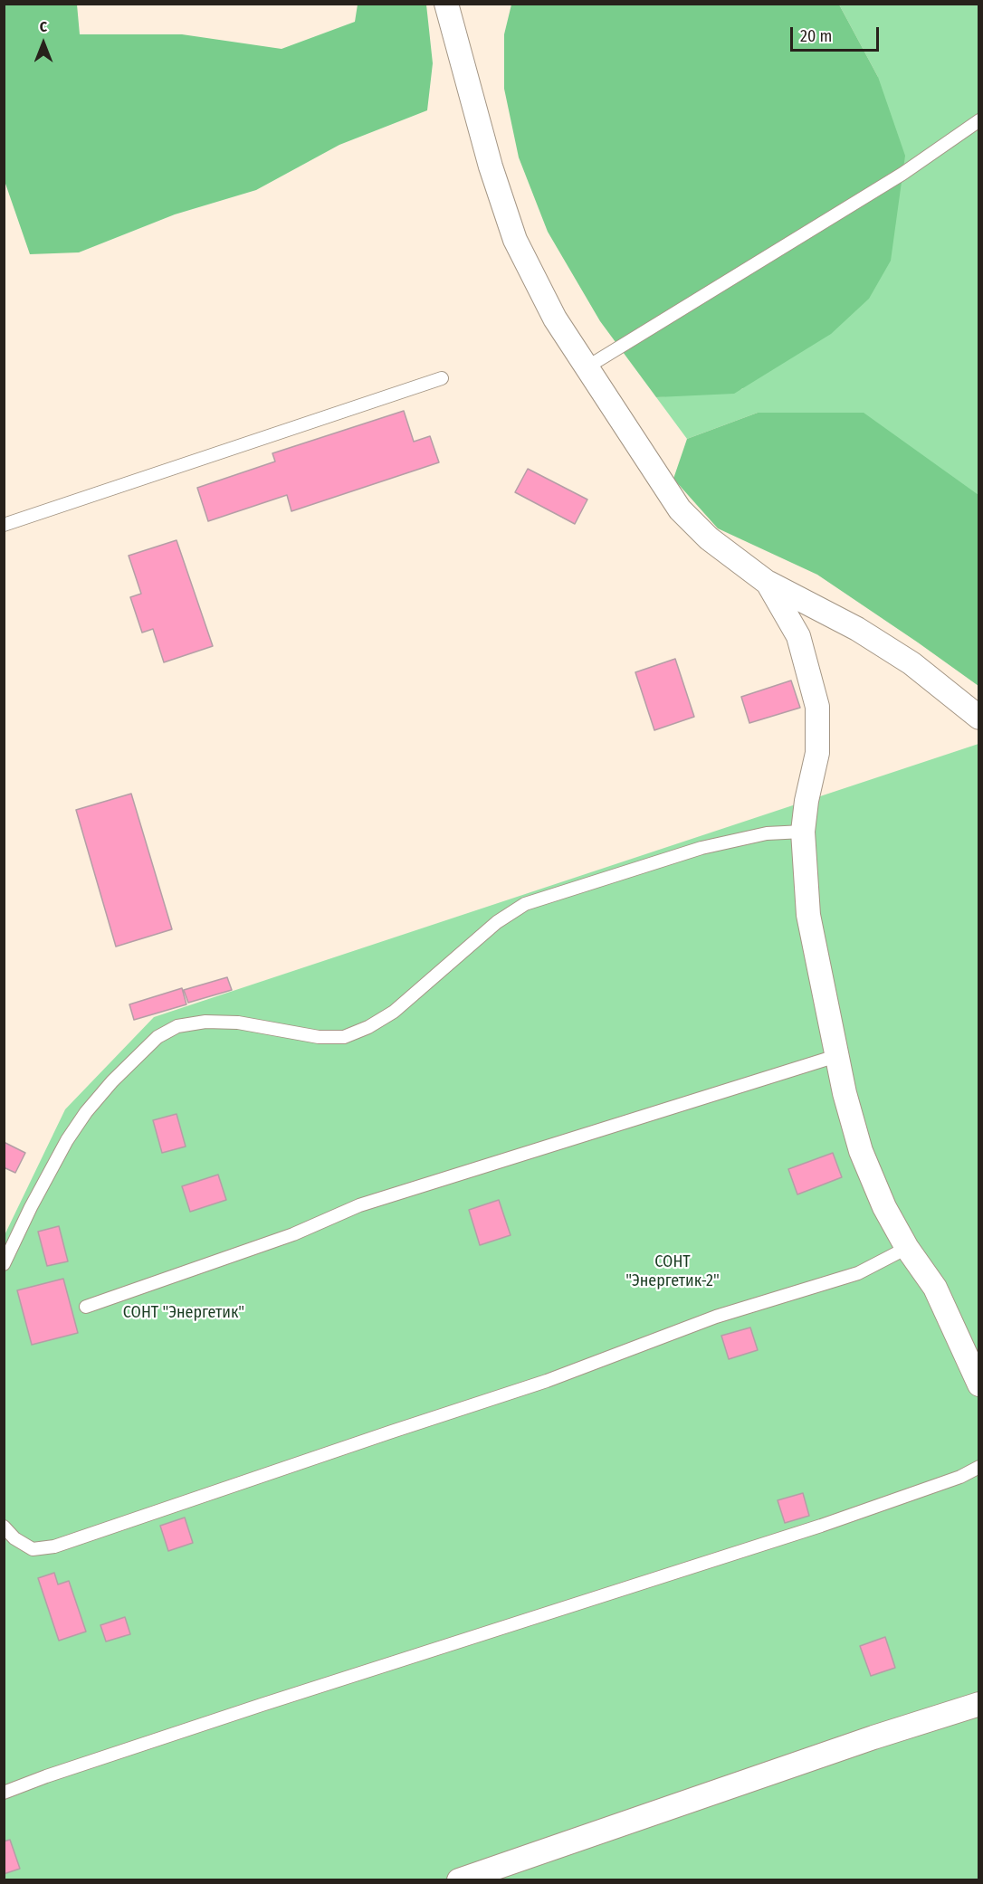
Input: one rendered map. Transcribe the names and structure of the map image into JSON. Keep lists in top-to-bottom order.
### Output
{
  "parks": ["СОНТ \"Энергетик-2\"", "СОНТ \"Энергетик\""],
  "scale_bar": "20 m",
  "north": "top"
}
